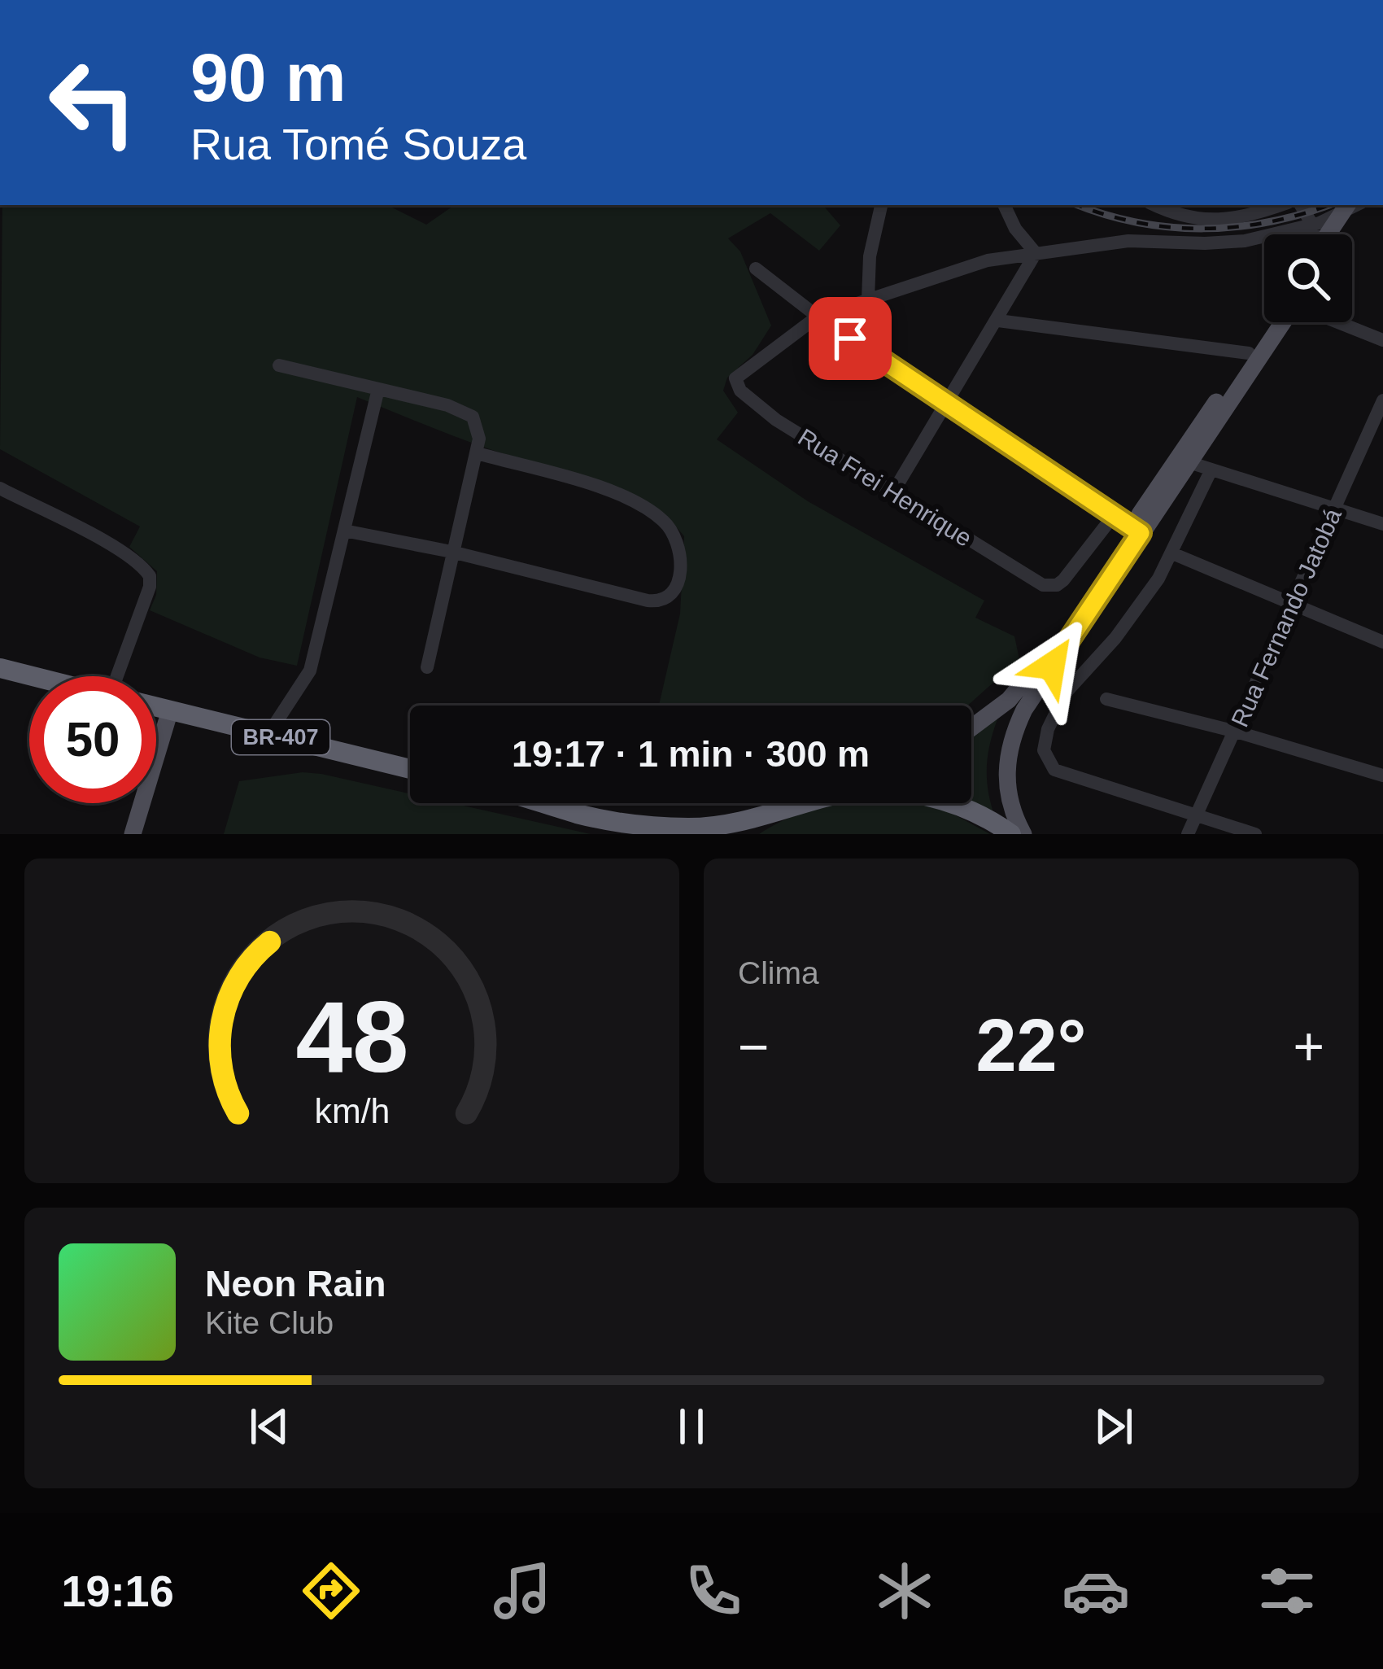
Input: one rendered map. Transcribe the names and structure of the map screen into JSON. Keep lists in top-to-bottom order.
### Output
{
  "streets": {
    "highway": ["BR-407"],
    "street": ["Rua Frei Henrique", "Rua Fernando Jatobá"]
  },
  "page": {
    "turn": ["90 m", "Rua Tomé Souza"],
    "limit": "50",
    "trip": "19:17 · 1 min · 300 m",
    "tile": "Clima",
    "heat": ["−", "22°", "+"],
    "song": ["Neon Rain", "Kite Club"],
    "tabs": "19:16",
    "gauge": ["48", "km/h"]
  }
}
